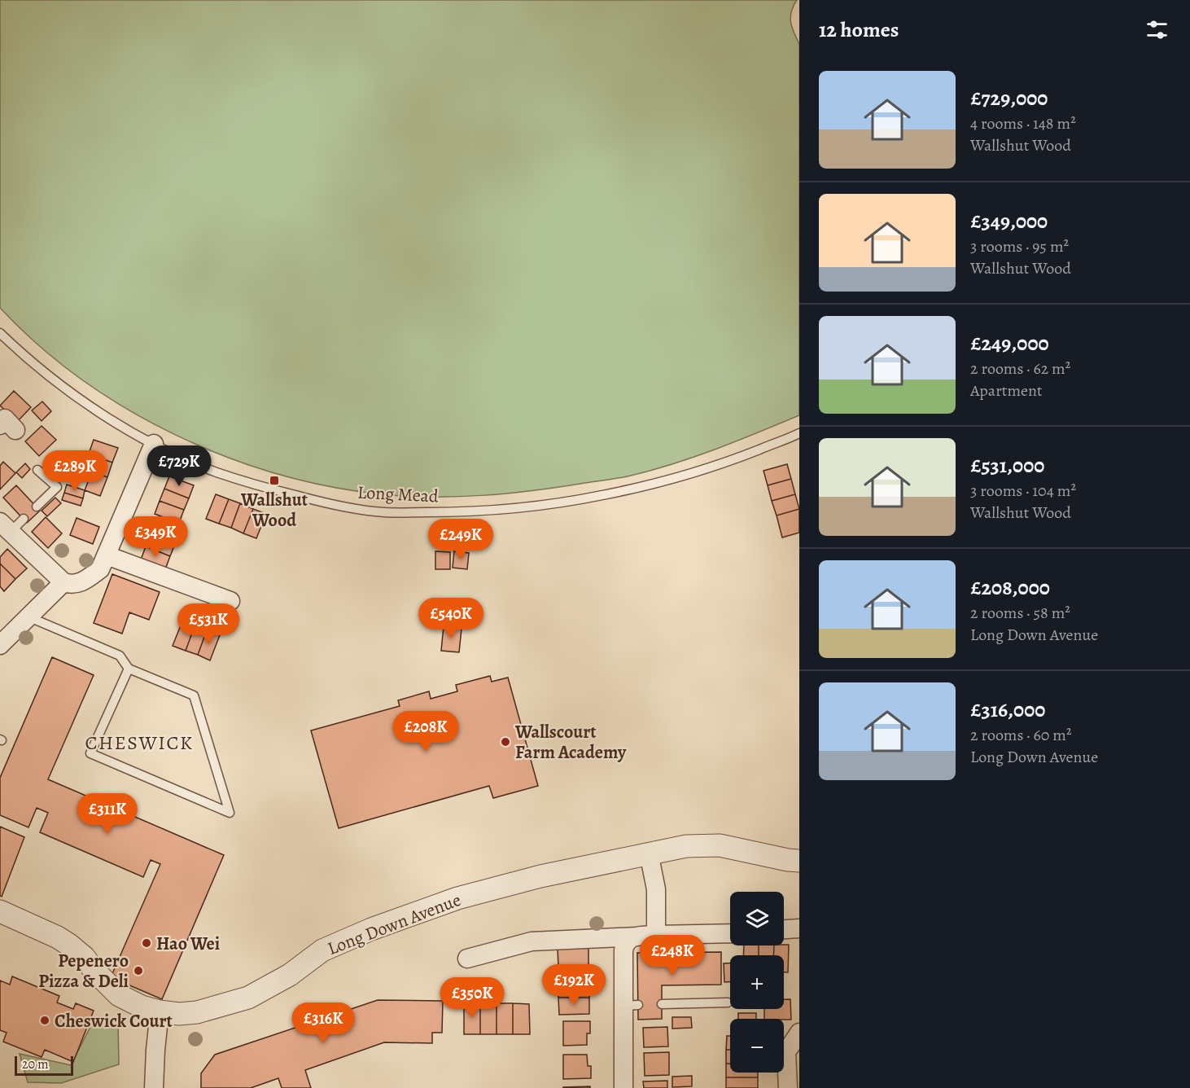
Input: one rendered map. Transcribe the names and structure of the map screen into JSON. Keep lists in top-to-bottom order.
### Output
{
  "streets": {
    "street": ["Long Down Avenue"],
    "lane": ["Long Mead"]
  },
  "districts": ["CHESWICK"],
  "places": {
    "transit": ["Wallshut Wood"],
    "other": [
      "Wallscourt Farm Academy",
      "Hao Wei",
      "Pepenero Pizza & Deli",
      "Cheswick Court"
    ]
  },
  "scale_bar": "20 m",
  "page": {
    "heading": "12 homes",
    "list": [
      {
        "name": "£729,000",
        "note": "4 rooms · 148 m² · Wallshut Wood"
      },
      {
        "name": "£349,000",
        "note": "3 rooms · 95 m² · Wallshut Wood"
      },
      {
        "name": "£249,000",
        "note": "2 rooms · 62 m² · Apartment"
      },
      {
        "name": "£531,000",
        "note": "3 rooms · 104 m² · Wallshut Wood"
      },
      {
        "name": "£208,000",
        "note": "2 rooms · 58 m² · Long Down Avenue"
      },
      {
        "name": "£316,000",
        "note": "2 rooms · 60 m² · Long Down Avenue"
      }
    ],
    "price": [
      "£729K",
      "£289K",
      "£349K",
      "£249K",
      "£540K",
      "£531K",
      "£208K",
      "£311K",
      "£248K",
      "£192K",
      "£350K",
      "£316K"
    ],
    "map_buttons": ["+", "−"],
    "scale": "20 m"
  }
}
